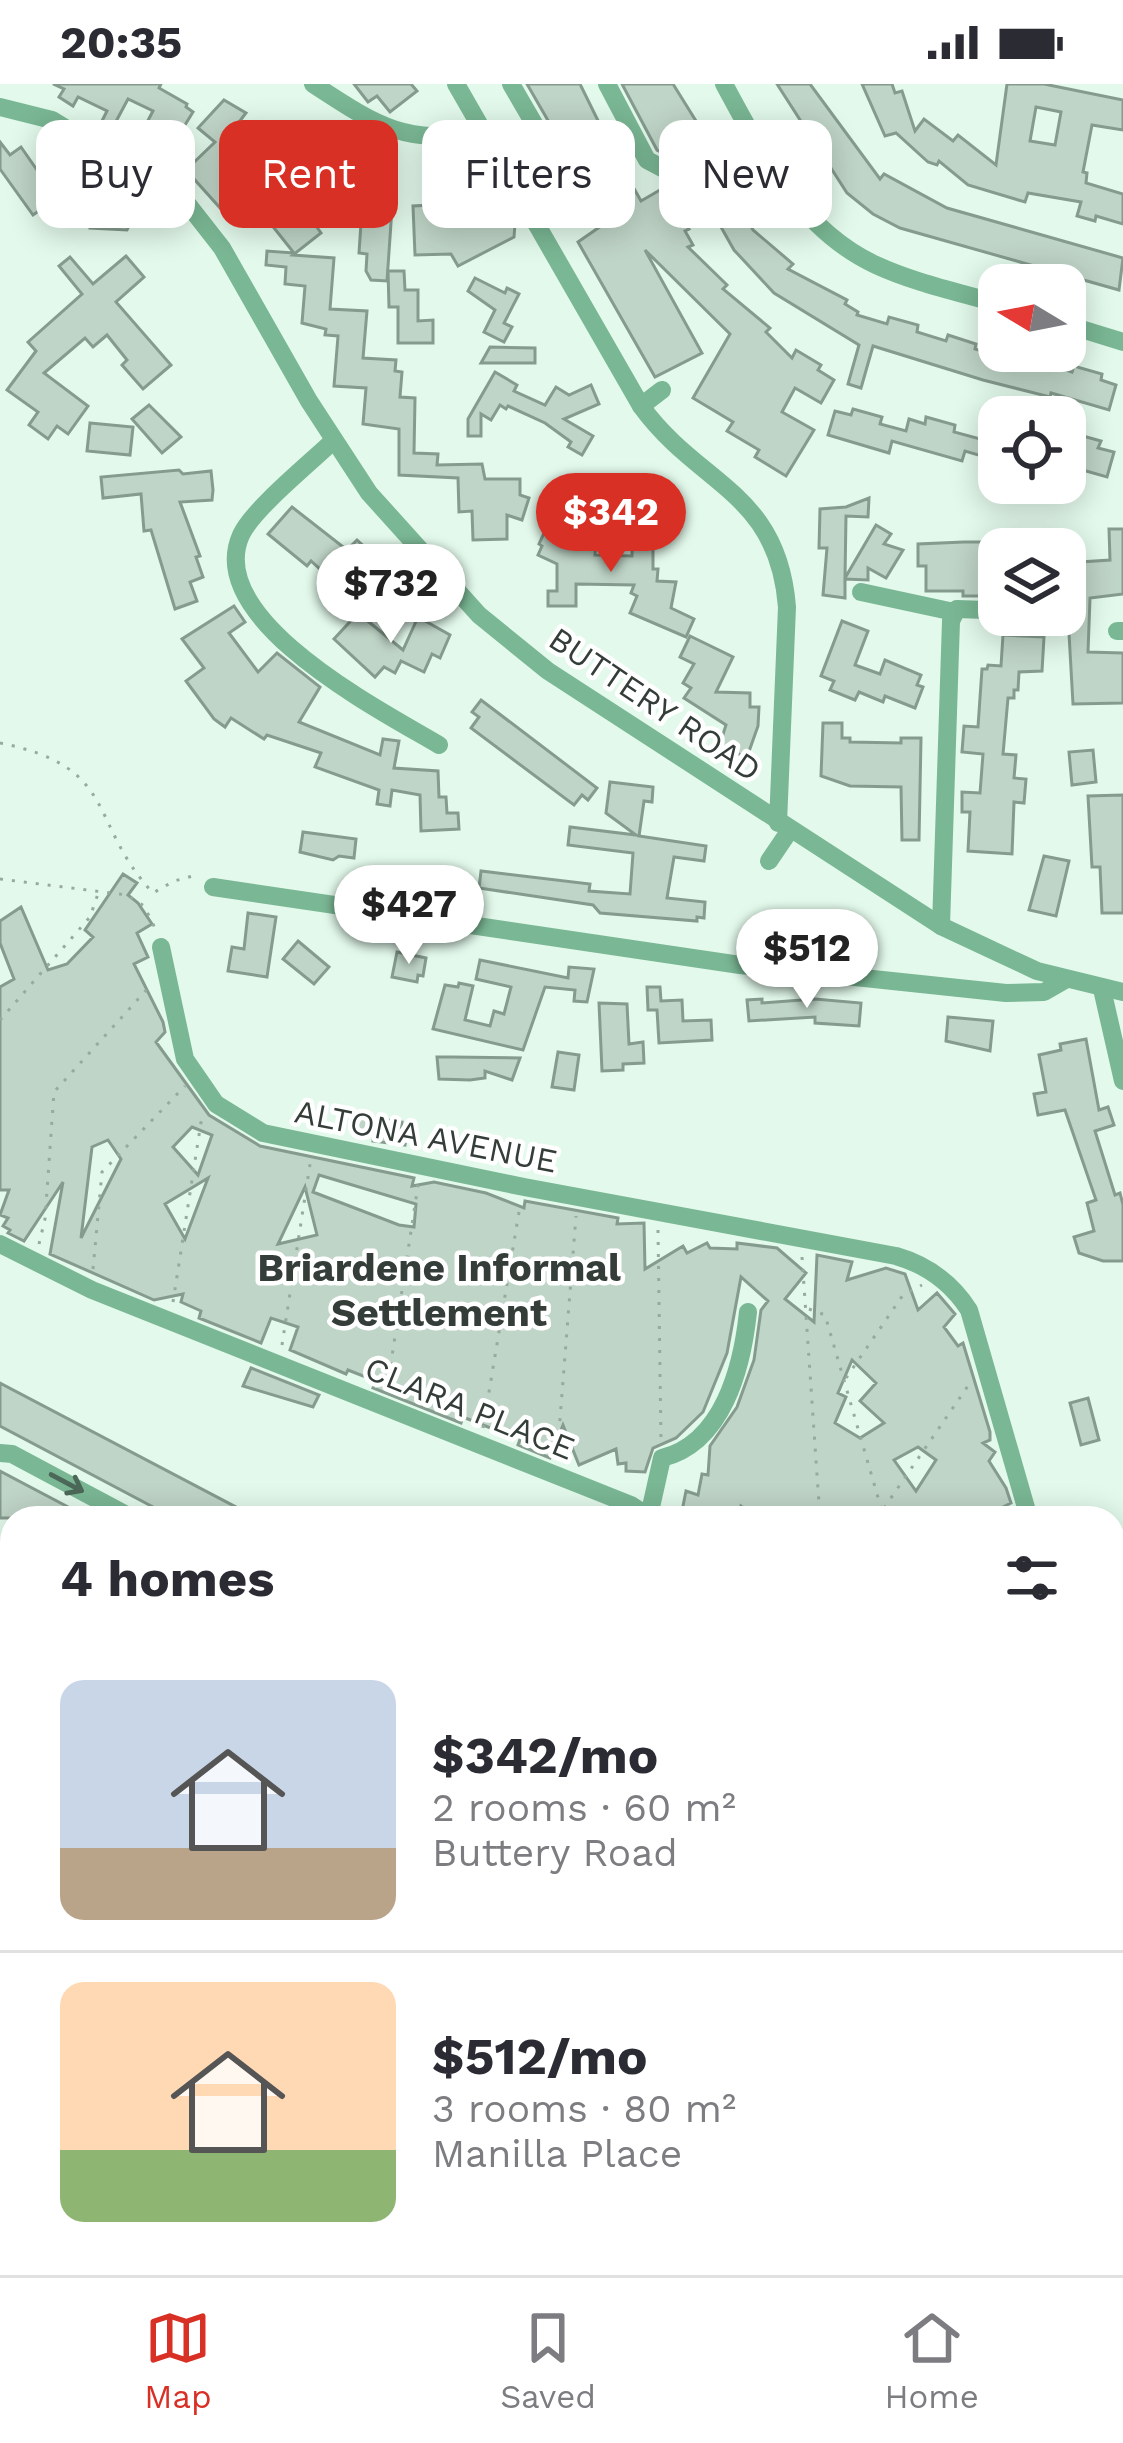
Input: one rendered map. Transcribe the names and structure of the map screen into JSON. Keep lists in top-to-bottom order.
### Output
{
  "streets": {
    "street": ["BUTTERY ROAD", "ALTONA AVENUE", "CLARA PLACE"]
  },
  "districts": ["Briardene Informal Settlement"],
  "north": "left",
  "page": {
    "status": "20:35",
    "chip": [
      "Buy",
      "Rent",
      "Filters",
      "New"
    ],
    "price": [
      "$342",
      "$732",
      "$427",
      "$512"
    ],
    "heading": "4 homes",
    "list": [
      {
        "name": "$342/mo",
        "note": "2 rooms · 60 m² · Buttery Road"
      },
      {
        "name": "$512/mo",
        "note": "3 rooms · 80 m² · Manilla Place"
      }
    ],
    "tabs": ["Map", "Saved", "Home"]
  }
}
